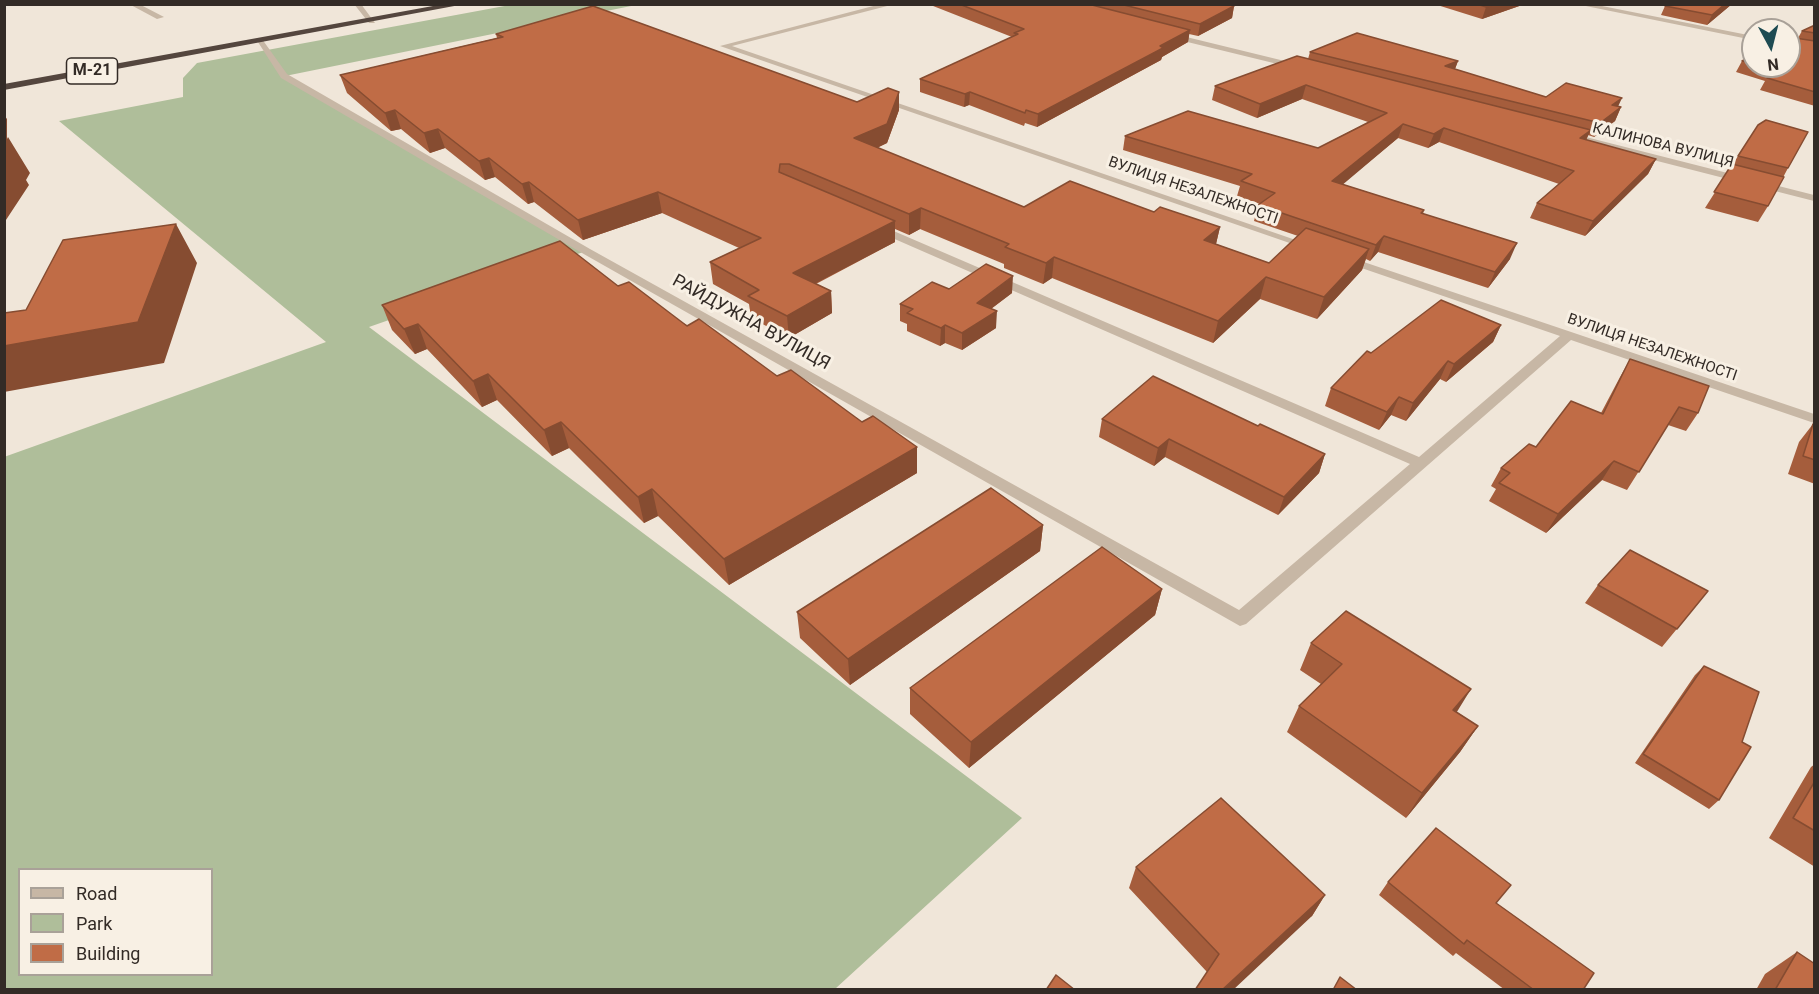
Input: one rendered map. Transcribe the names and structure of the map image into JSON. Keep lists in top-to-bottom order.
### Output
{
  "streets": {
    "highway": ["М-21"],
    "street": ["КАЛИНОВА ВУЛИЦЯ", "ВУЛИЦЯ НЕЗАЛЕЖНОСТІ", "РАЙДУЖНА ВУЛИЦЯ"]
  },
  "crossings": [
    ["М-21", "РАЙДУЖНА ВУЛИЦЯ"]
  ],
  "legend": ["Road", "Park", "Building"],
  "north": "bottom"
}
